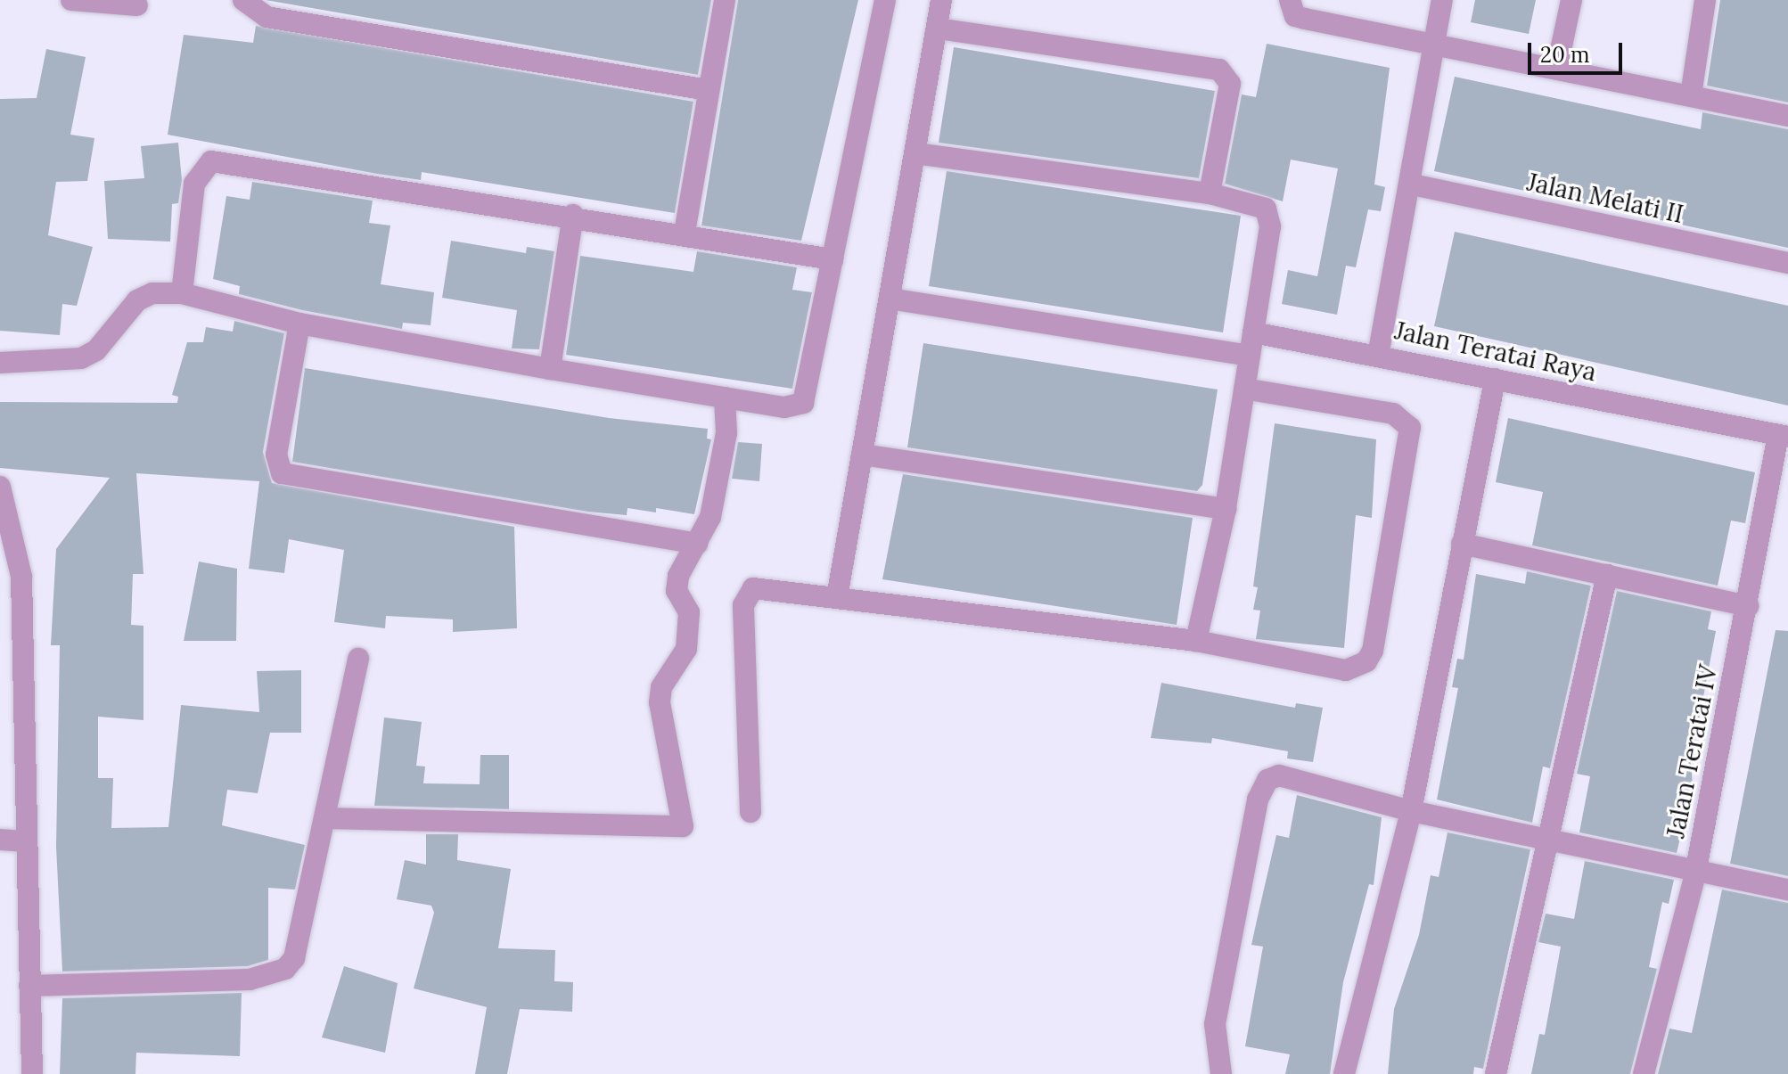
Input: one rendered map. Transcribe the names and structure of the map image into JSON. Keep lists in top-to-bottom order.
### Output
{
  "streets": {
    "street": ["Jalan Melati II", "Jalan Teratai Raya", "Jalan Teratai IV"]
  },
  "crossings": [
    ["Jalan Melati II", "Jalan Teratai Raya"],
    ["Jalan Teratai Raya", "Jalan Teratai IV"]
  ],
  "scale_bar": "20 m"
}
